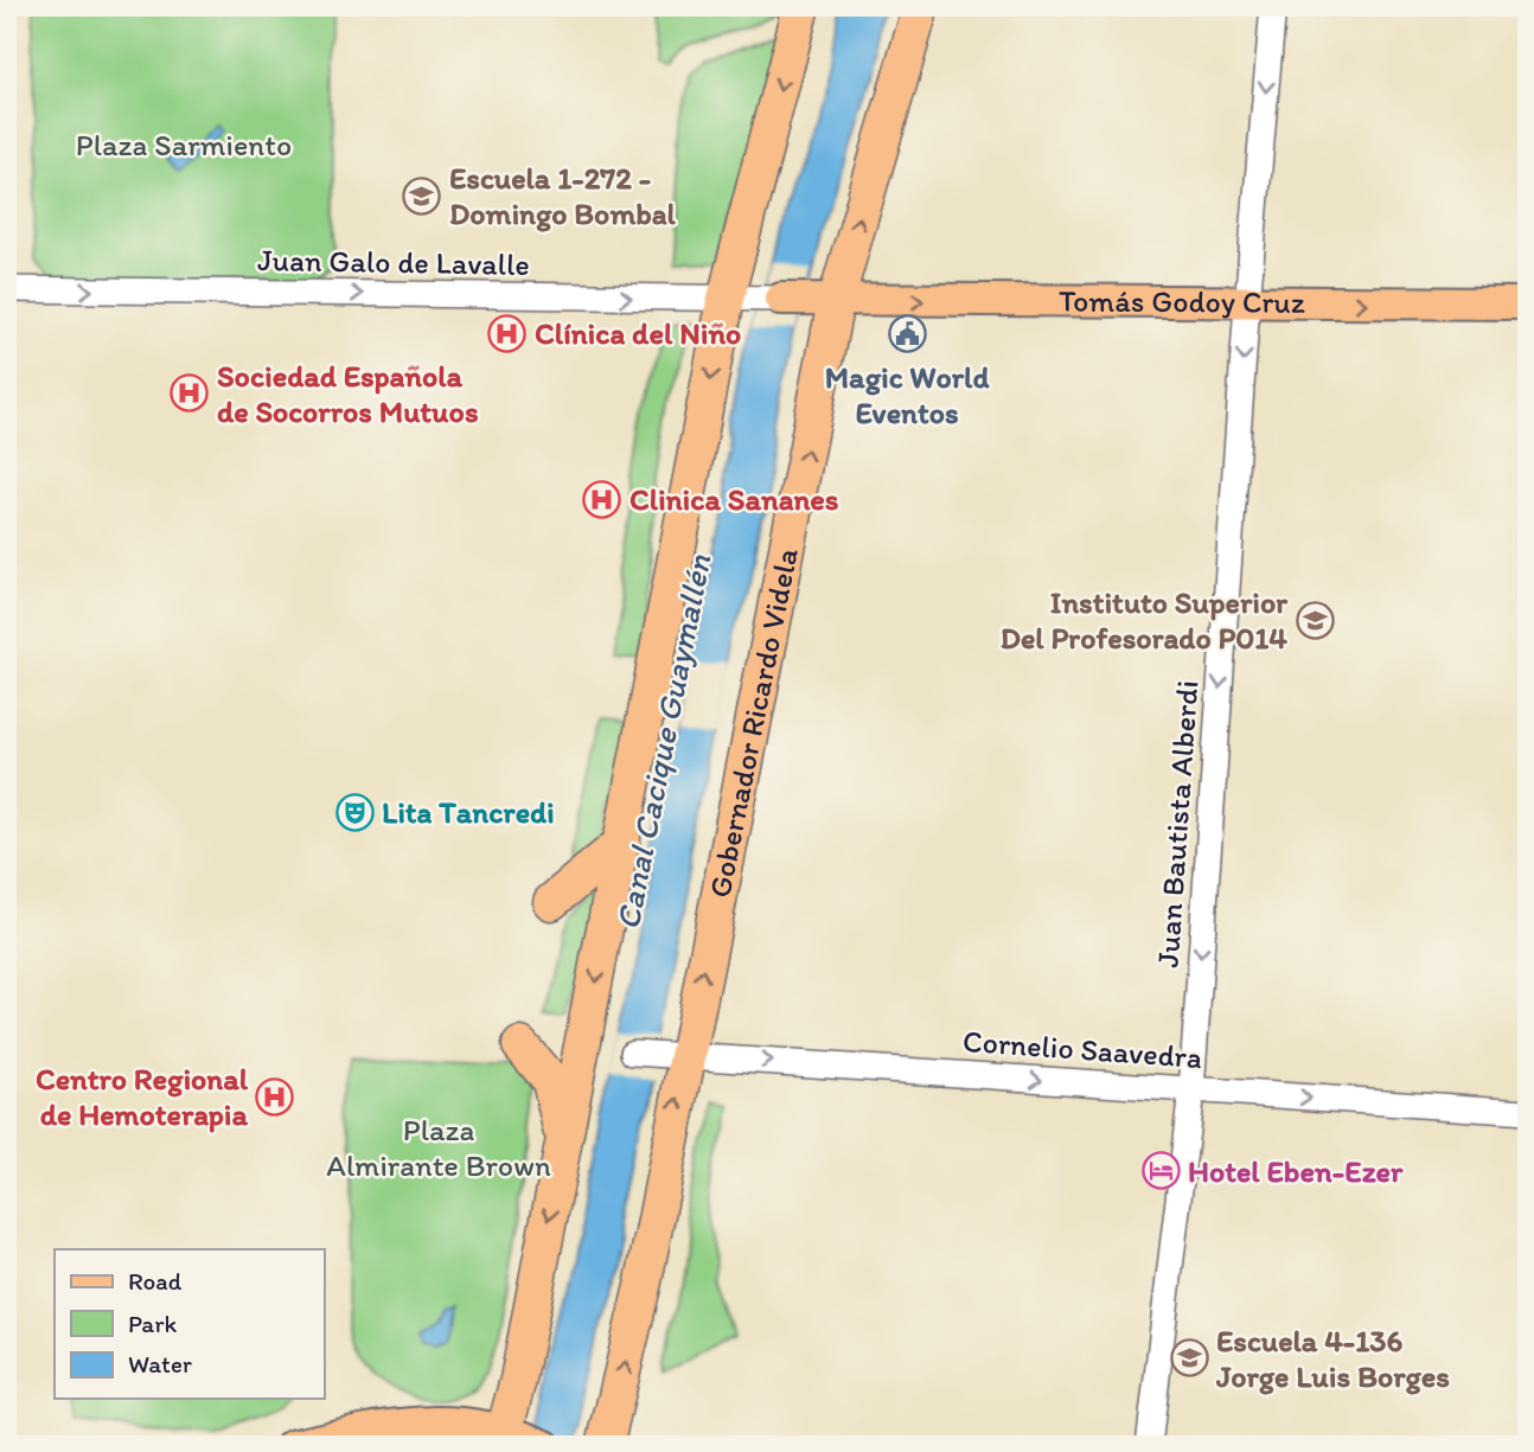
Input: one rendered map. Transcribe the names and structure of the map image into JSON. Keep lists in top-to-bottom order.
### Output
{
  "streets": {
    "highway": ["Gobernador Ricardo Videla"],
    "main road": ["Tomás Godoy Cruz"],
    "street": ["Juan Galo de Lavalle", "Juan Bautista Alberdi", "Cornelio Saavedra"]
  },
  "crossings": [
    ["Juan Galo de Lavalle", "Tomás Godoy Cruz"],
    ["Juan Galo de Lavalle", "Gobernador Ricardo Videla"],
    ["Tomás Godoy Cruz", "Gobernador Ricardo Videla"],
    ["Tomás Godoy Cruz", "Juan Bautista Alberdi"],
    ["Gobernador Ricardo Videla", "Cornelio Saavedra"],
    ["Juan Bautista Alberdi", "Cornelio Saavedra"]
  ],
  "one_way": [
    "Juan Galo de Lavalle",
    "Tomás Godoy Cruz",
    "Juan Bautista Alberdi",
    "Cornelio Saavedra"
  ],
  "water": ["Canal Cacique Guaymallén"],
  "parks": ["Plaza Sarmiento", "Plaza Almirante Brown"],
  "places": {
    "school or university": ["Escuela 1-272 - Domingo Bombal", "Instituto Superior Del Profesorado P014", "Escuela 4-136 Jorge Luis Borges"],
    "hospital": [
      "Clínica del Niño",
      "Sociedad Española de Socorros Mutuos",
      "Clinica Sananes",
      "Centro Regional de Hemoterapia"
    ],
    "public building": ["Magic World Eventos"],
    "theatre": ["Lita Tancredi"],
    "hotel": ["Hotel Eben-Ezer"]
  },
  "legend": ["Road", "Park", "Water"]
}
